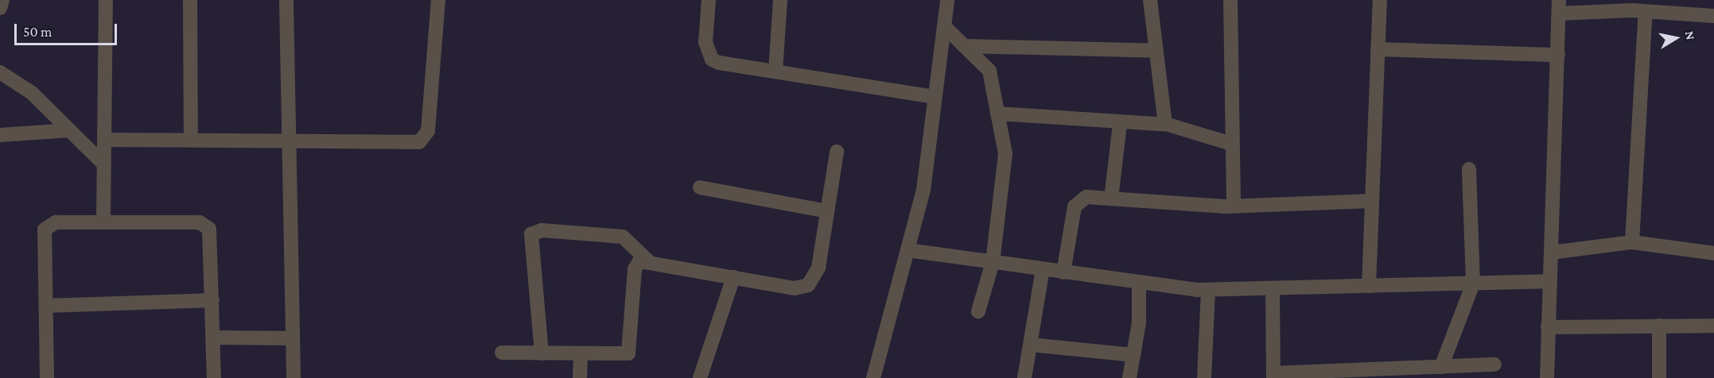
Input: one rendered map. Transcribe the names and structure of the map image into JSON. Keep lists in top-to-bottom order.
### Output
{
  "scale_bar": "50 m",
  "north": "right"
}
